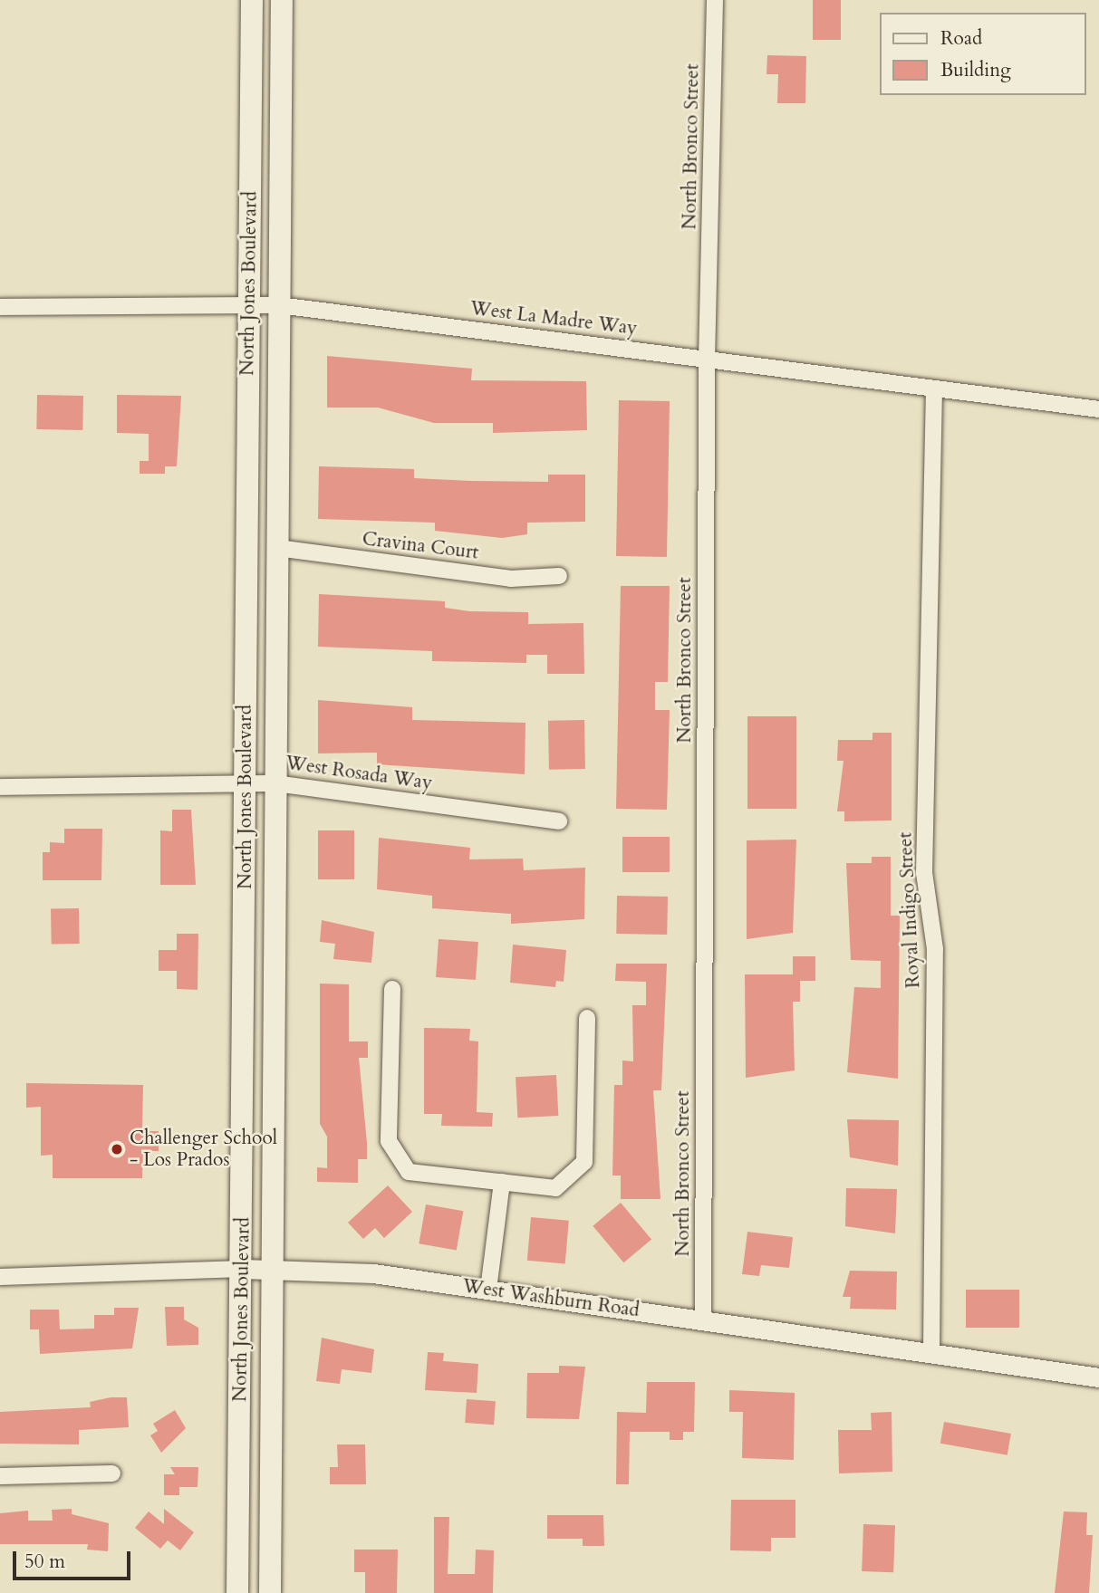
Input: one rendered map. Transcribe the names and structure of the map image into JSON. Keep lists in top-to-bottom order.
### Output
{
  "streets": {
    "main road": ["North Jones Boulevard"],
    "street": [
      "North Bronco Street",
      "West La Madre Way",
      "Cravina Court",
      "West Rosada Way",
      "Royal Indigo Street",
      "West Washburn Road"
    ]
  },
  "crossings": [
    ["North Bronco Street", "West La Madre Way"],
    ["North Bronco Street", "West Washburn Road"],
    ["North Jones Boulevard", "West La Madre Way"],
    ["North Jones Boulevard", "Cravina Court"],
    ["North Jones Boulevard", "West Rosada Way"],
    ["North Jones Boulevard", "West Washburn Road"],
    ["West La Madre Way", "Royal Indigo Street"],
    ["Royal Indigo Street", "West Washburn Road"]
  ],
  "places": ["Challenger School - Los Prados"],
  "legend": ["Road", "Building"],
  "scale_bar": "50 m"
}
